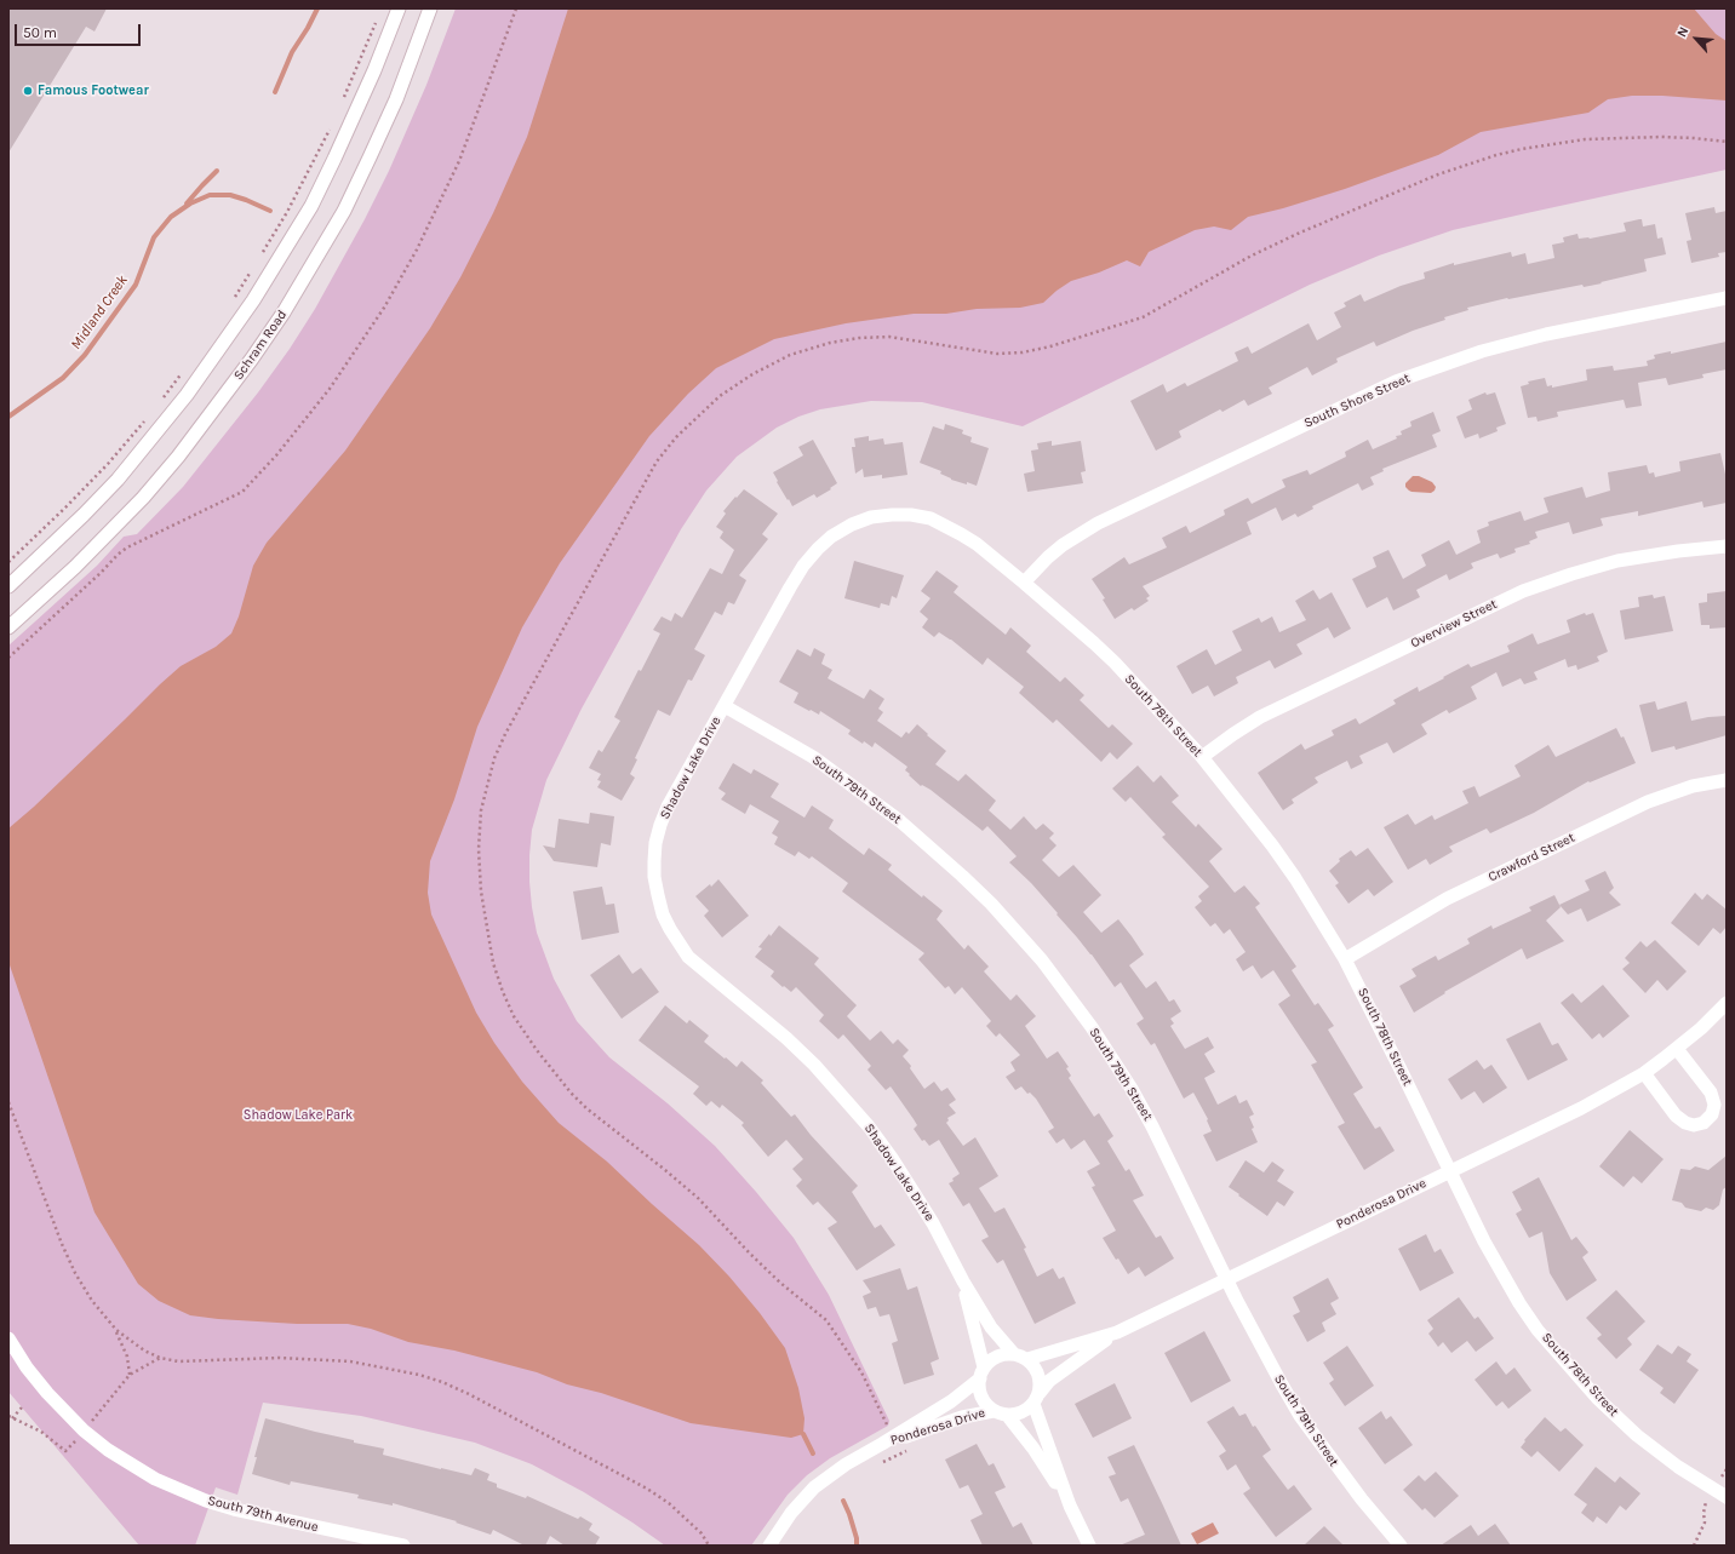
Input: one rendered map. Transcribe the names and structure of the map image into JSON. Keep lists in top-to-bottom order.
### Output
{
  "streets": {
    "street": [
      "Schram Road",
      "South Shore Street",
      "Overview Street",
      "South 78th Street",
      "Shadow Lake Drive",
      "South 79th Street",
      "Crawford Street",
      "Ponderosa Drive",
      "South 79th Avenue"
    ]
  },
  "crossings": [
    ["South Shore Street", "South 78th Street"],
    ["South Shore Street", "Shadow Lake Drive"],
    ["Overview Street", "South 78th Street"],
    ["South 78th Street", "Shadow Lake Drive"],
    ["South 78th Street", "Crawford Street"],
    ["South 78th Street", "Ponderosa Drive"],
    ["Shadow Lake Drive", "South 79th Street"],
    ["Shadow Lake Drive", "Ponderosa Drive"],
    ["South 79th Street", "Ponderosa Drive"]
  ],
  "water": ["Midland Creek"],
  "parks": ["Shadow Lake Park"],
  "places": ["Famous Footwear"],
  "scale_bar": "50 m",
  "north": "top left"
}
